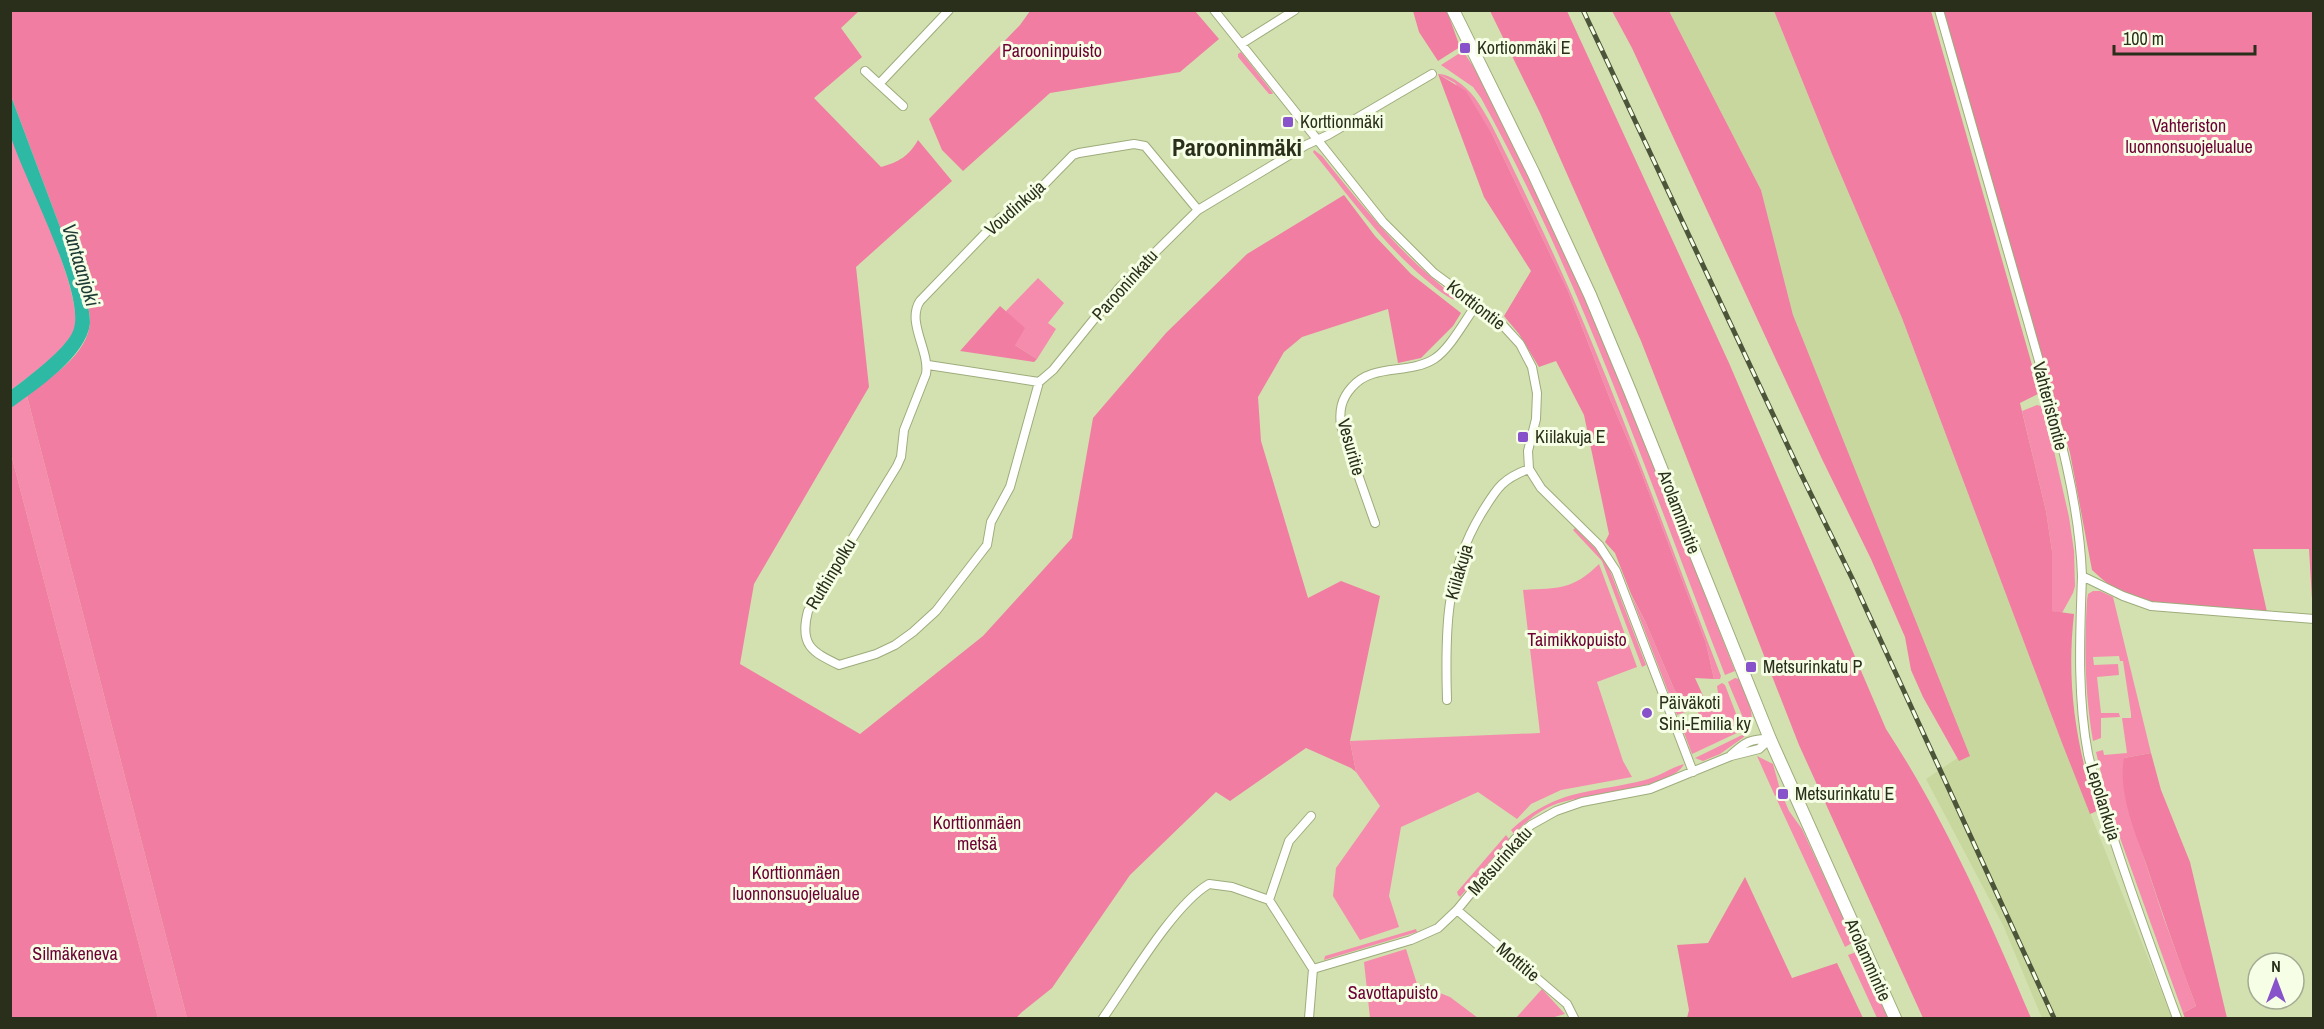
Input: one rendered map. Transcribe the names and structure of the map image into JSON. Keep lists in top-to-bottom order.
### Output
{
  "streets": {
    "street": [
      "Voudinkuja",
      "Parooninkatu",
      "Korttiontie",
      "Vahteristontie",
      "Vesuritie",
      "Arolammintie",
      "Kiilakuja",
      "Ruthinpolku",
      "Lepolankuja",
      "Metsurinkatu",
      "Mottitie"
    ]
  },
  "crossings": [
    ["Voudinkuja", "Parooninkatu"],
    ["Voudinkuja", "Ruthinpolku"],
    ["Parooninkatu", "Korttiontie"],
    ["Parooninkatu", "Ruthinpolku"],
    ["Korttiontie", "Vesuritie"],
    ["Korttiontie", "Kiilakuja"],
    ["Vahteristontie", "Lepolankuja"],
    ["Arolammintie", "Metsurinkatu"],
    ["Metsurinkatu", "Mottitie"]
  ],
  "districts": ["Parooninmäki"],
  "water": ["Vantaanjoki"],
  "parks": [
    "Parooninpuisto",
    "Vahteriston luonnonsuojelualue",
    "Taimikkopuisto",
    "Korttionmäen metsä",
    "Korttionmäen luonnonsuojelualue",
    "Silmäkeneva",
    "Savottapuisto"
  ],
  "places": {
    "transit": [
      "Kortionmäki E",
      "Korttionmäki",
      "Kiilakuja E",
      "Metsurinkatu P",
      "Metsurinkatu E"
    ],
    "other": ["Päiväkoti Sini-Emilia ky"]
  },
  "scale_bar": "100 m",
  "north": "top"
}
